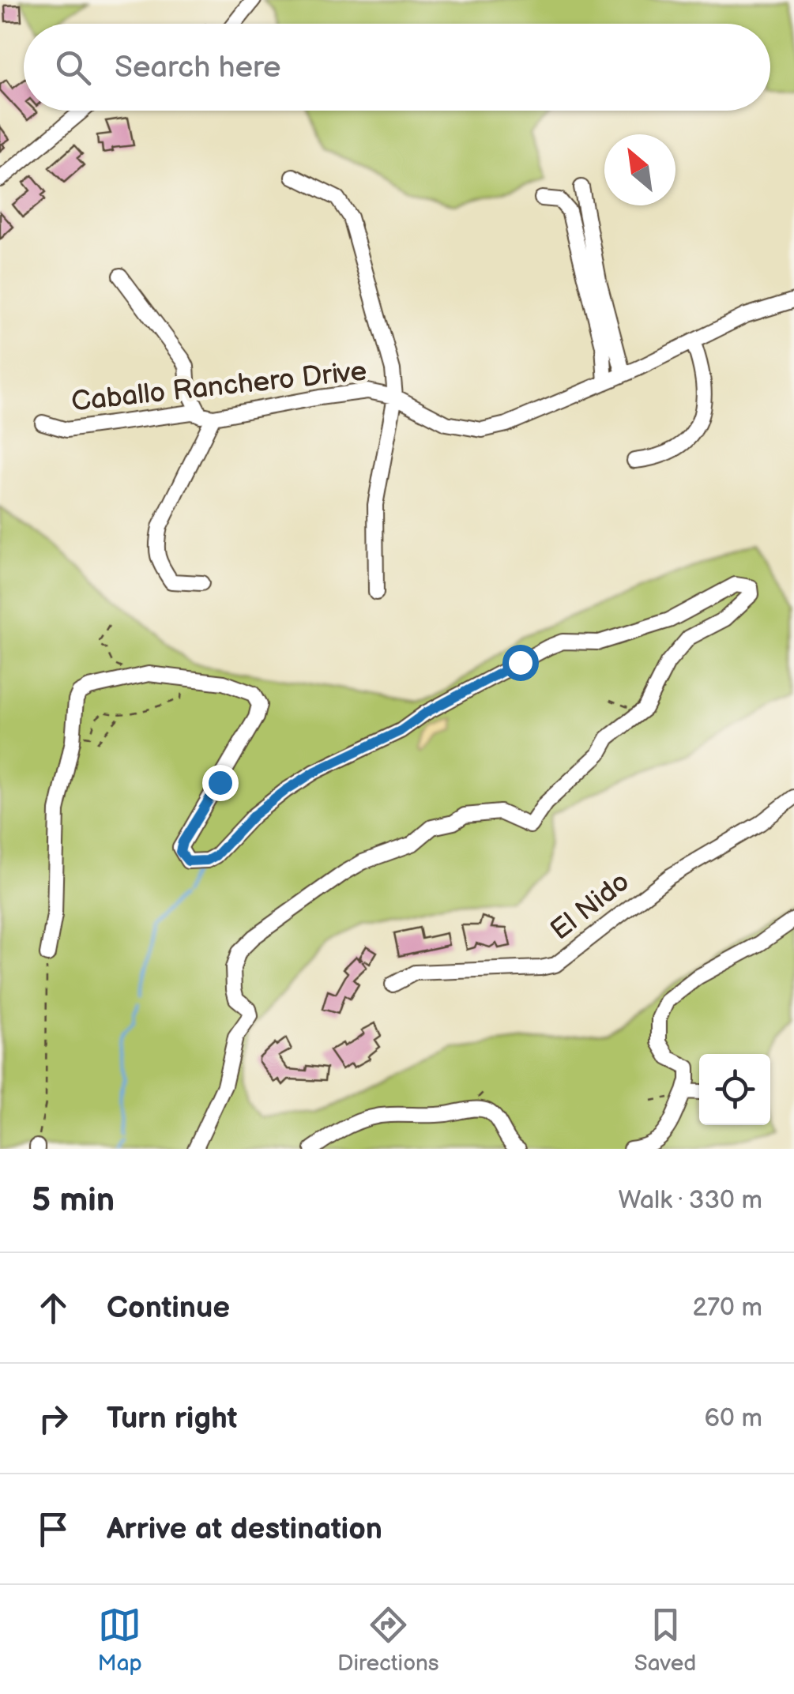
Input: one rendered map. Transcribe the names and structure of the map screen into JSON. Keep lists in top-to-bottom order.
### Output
{
  "streets": {
    "street": ["Caballo Ranchero Drive", "El Nido"]
  },
  "north": "top left",
  "page": {
    "search": "Search here",
    "heading": ["5 min", "Walk · 330 m"],
    "list": [
      ["Continue", "270 m"],
      ["Turn right", "60 m"],
      "Arrive at destination"
    ],
    "nav": ["Map", "Directions", "Saved"]
  }
}
